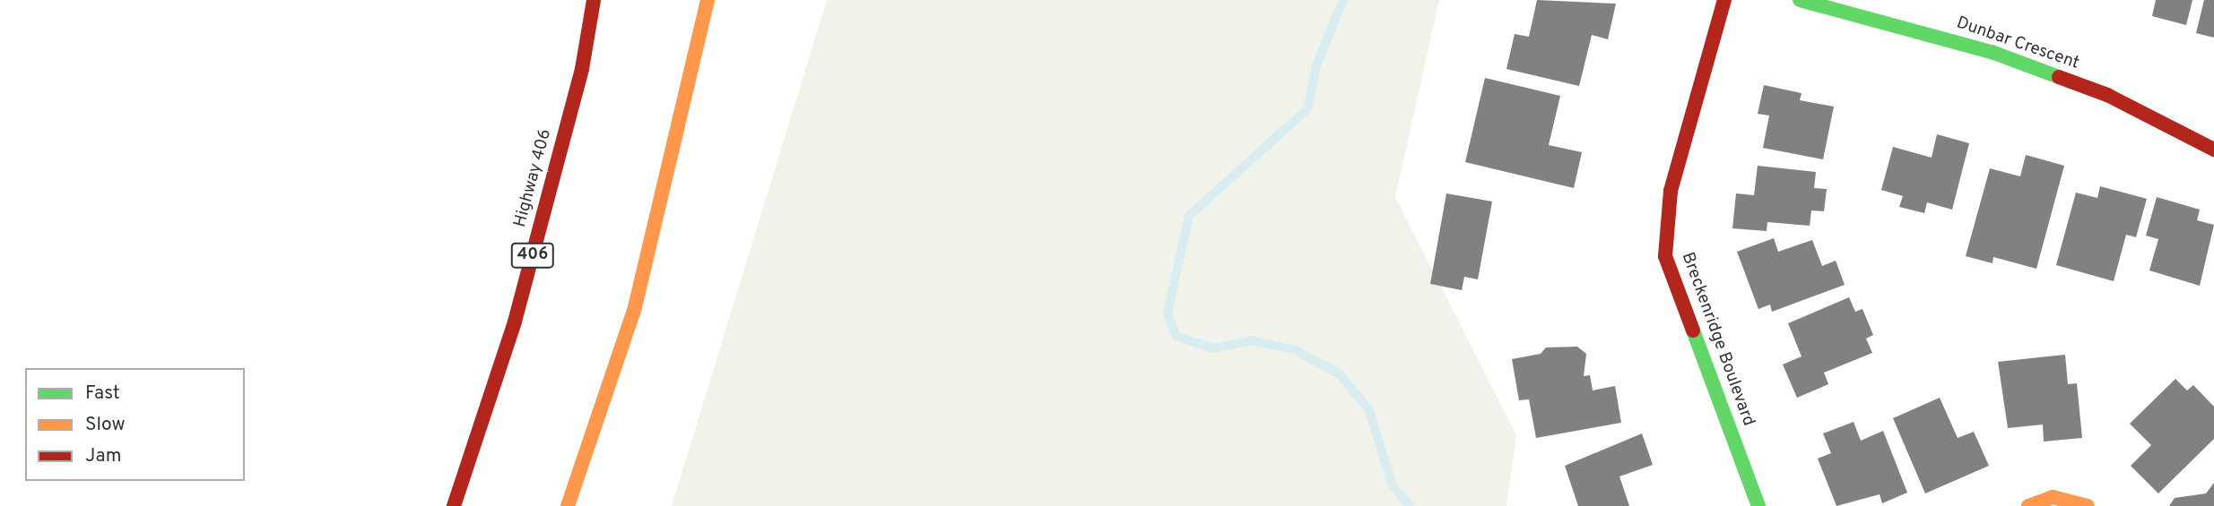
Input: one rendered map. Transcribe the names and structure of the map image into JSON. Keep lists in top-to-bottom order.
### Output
{
  "streets": {
    "main road": [
      "Dunbar Crescent",
      "Highway 406",
      "406",
      "Breckenridge Boulevard"
    ]
  },
  "legend": ["Fast", "Slow", "Jam"]
}
